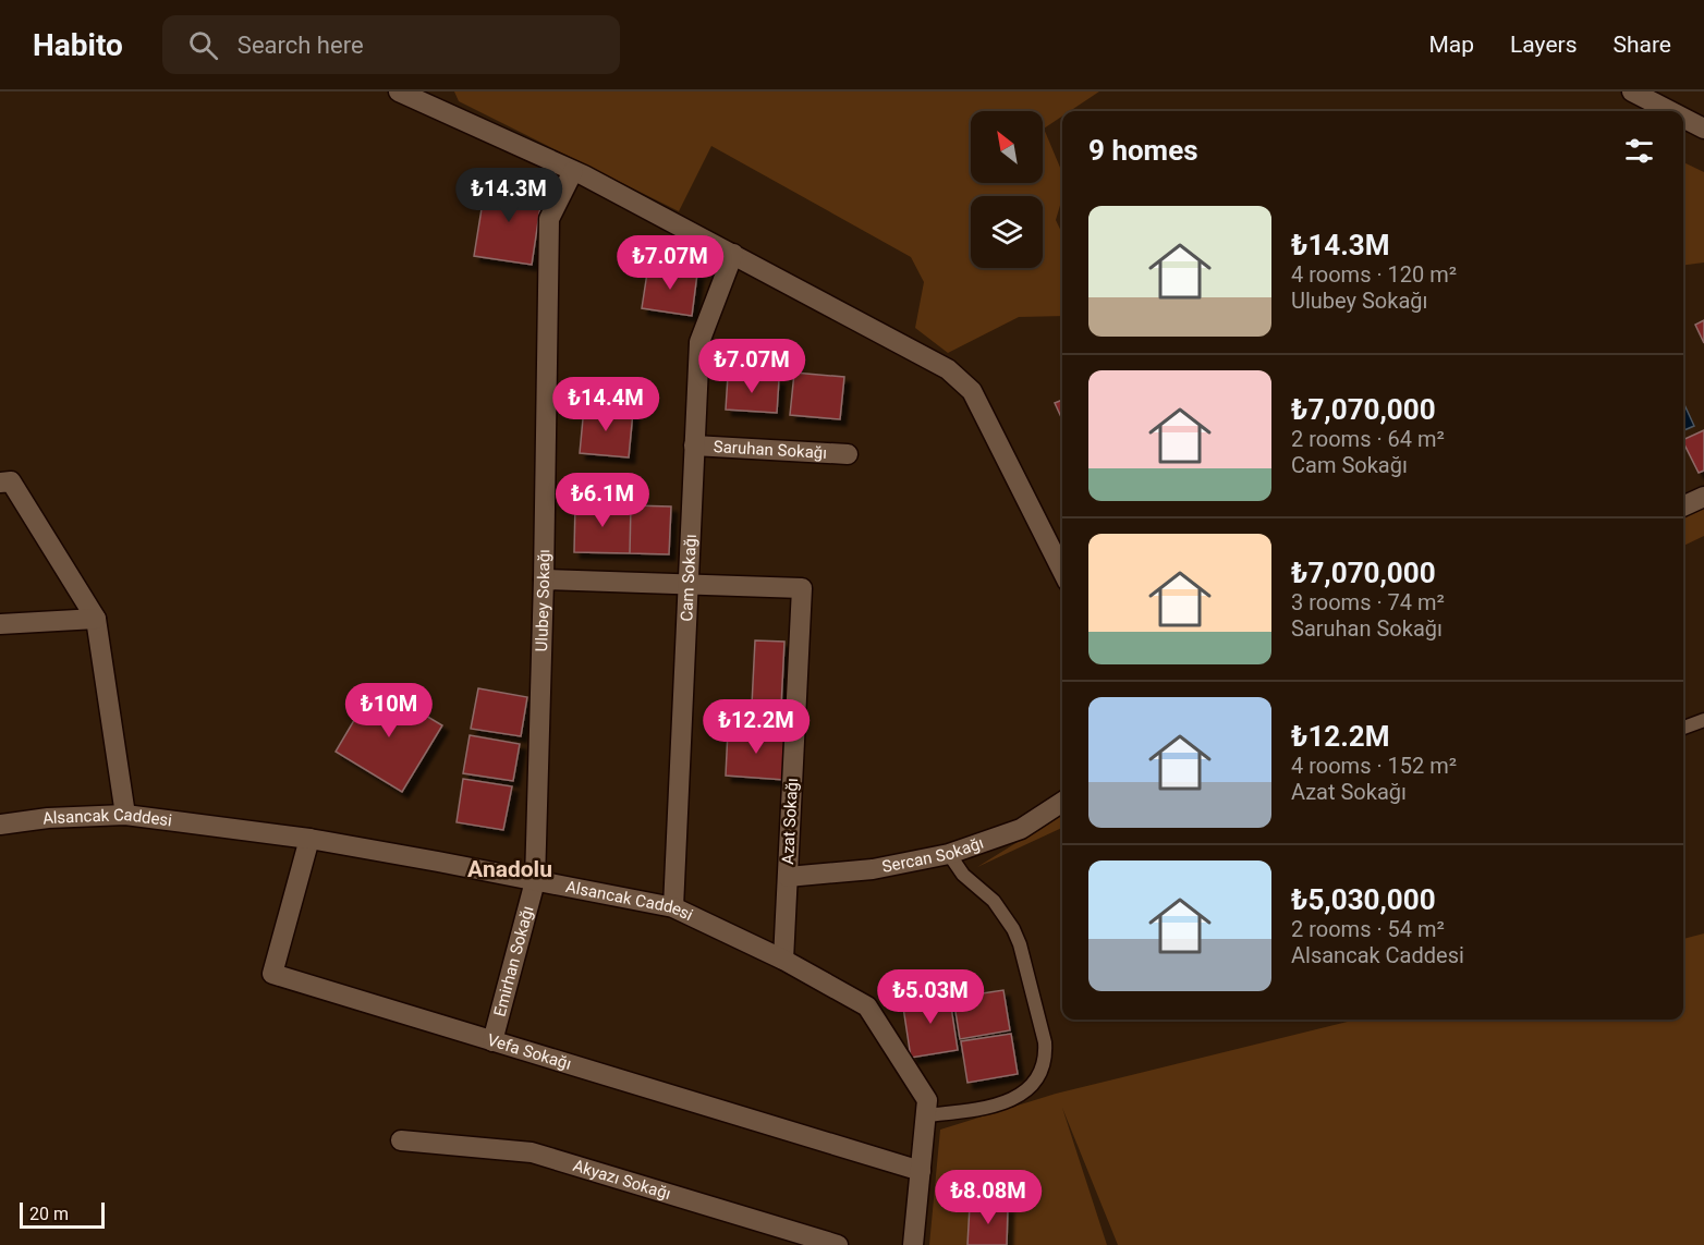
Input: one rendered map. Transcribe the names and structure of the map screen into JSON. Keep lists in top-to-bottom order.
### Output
{
  "streets": {
    "street": [
      "Saruhan Sokağı",
      "Cam Sokağı",
      "Ulubey Sokağı",
      "Alsancak Caddesi",
      "Azat Sokağı",
      "Sercan Sokağı",
      "Emirhan Sokağı",
      "Vefa Sokağı",
      "Akyazı Sokağı"
    ]
  },
  "crossings": [
    ["Saruhan Sokağı", "Cam Sokağı"],
    ["Cam Sokağı", "Alsancak Caddesi"],
    ["Cam Sokağı", "Azat Sokağı"],
    ["Ulubey Sokağı", "Alsancak Caddesi"],
    ["Ulubey Sokağı", "Azat Sokağı"],
    ["Ulubey Sokağı", "Emirhan Sokağı"],
    ["Alsancak Caddesi", "Azat Sokağı"],
    ["Alsancak Caddesi", "Emirhan Sokağı"],
    ["Alsancak Caddesi", "Vefa Sokağı"],
    ["Azat Sokağı", "Sercan Sokağı"],
    ["Emirhan Sokağı", "Vefa Sokağı"]
  ],
  "districts": ["Anadolu"],
  "scale_bar": "20 m",
  "north": "top left",
  "page": {
    "header": "Habito",
    "search": "Search here",
    "nav": ["Map", "Layers", "Share"],
    "heading": "9 homes",
    "price": [
      "₺14.3M",
      "₺7.07M",
      "₺7.07M",
      "₺14.4M",
      "₺6.1M",
      "₺10M",
      "₺12.2M",
      "₺5.03M",
      "₺8.08M"
    ],
    "list": [
      {
        "name": "₺14.3M",
        "note": "4 rooms · 120 m² · Ulubey Sokağı"
      },
      {
        "name": "₺7,070,000",
        "note": "2 rooms · 64 m² · Cam Sokağı"
      },
      {
        "name": "₺7,070,000",
        "note": "3 rooms · 74 m² · Saruhan Sokağı"
      },
      {
        "name": "₺12.2M",
        "note": "4 rooms · 152 m² · Azat Sokağı"
      },
      {
        "name": "₺5,030,000",
        "note": "2 rooms · 54 m² · Alsancak Caddesi"
      }
    ],
    "scale": "20 m"
  }
}
